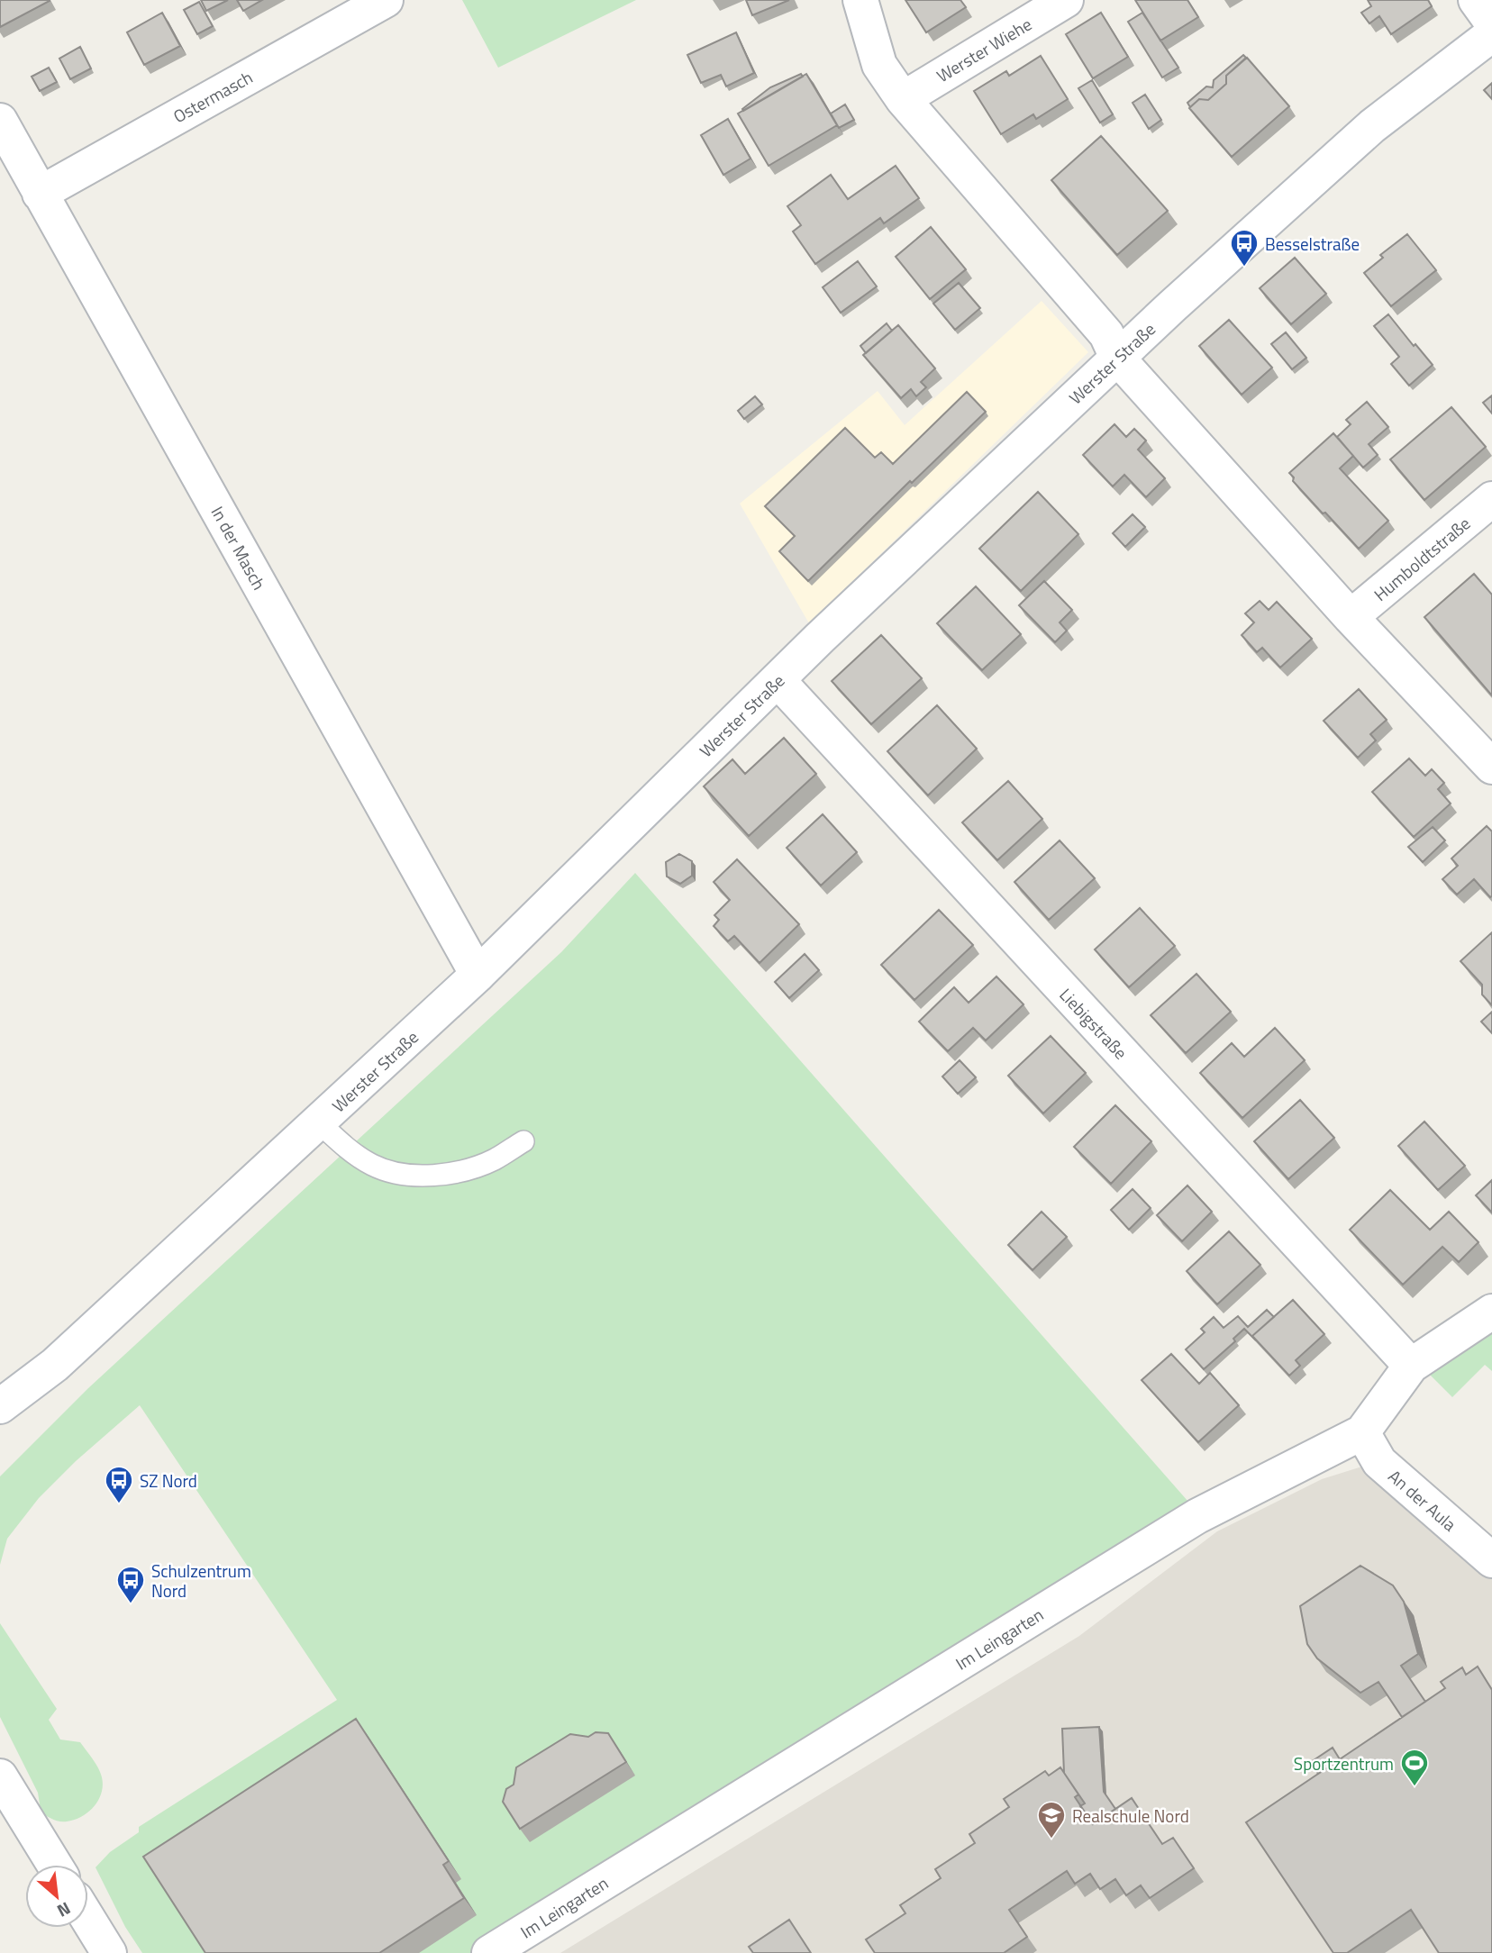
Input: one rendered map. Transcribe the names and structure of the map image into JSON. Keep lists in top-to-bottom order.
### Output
{
  "streets": {
    "street": [
      "Werster Wiehe",
      "Ostermasch",
      "Werster Straße",
      "In der Masch",
      "Humboldtstraße",
      "Liebigstraße",
      "An der Aula",
      "Im Leingarten"
    ]
  },
  "crossings": [
    ["Ostermasch", "In der Masch"],
    ["Werster Straße", "In der Masch"],
    ["Werster Straße", "Liebigstraße"],
    ["Liebigstraße", "Im Leingarten"],
    ["An der Aula", "Im Leingarten"]
  ],
  "places": {
    "bus stop": ["Besselstraße", "SZ Nord", "Schulzentrum Nord"],
    "sports": ["Sportzentrum"],
    "school or university": ["Realschule Nord"]
  },
  "north": "bottom right"
}
